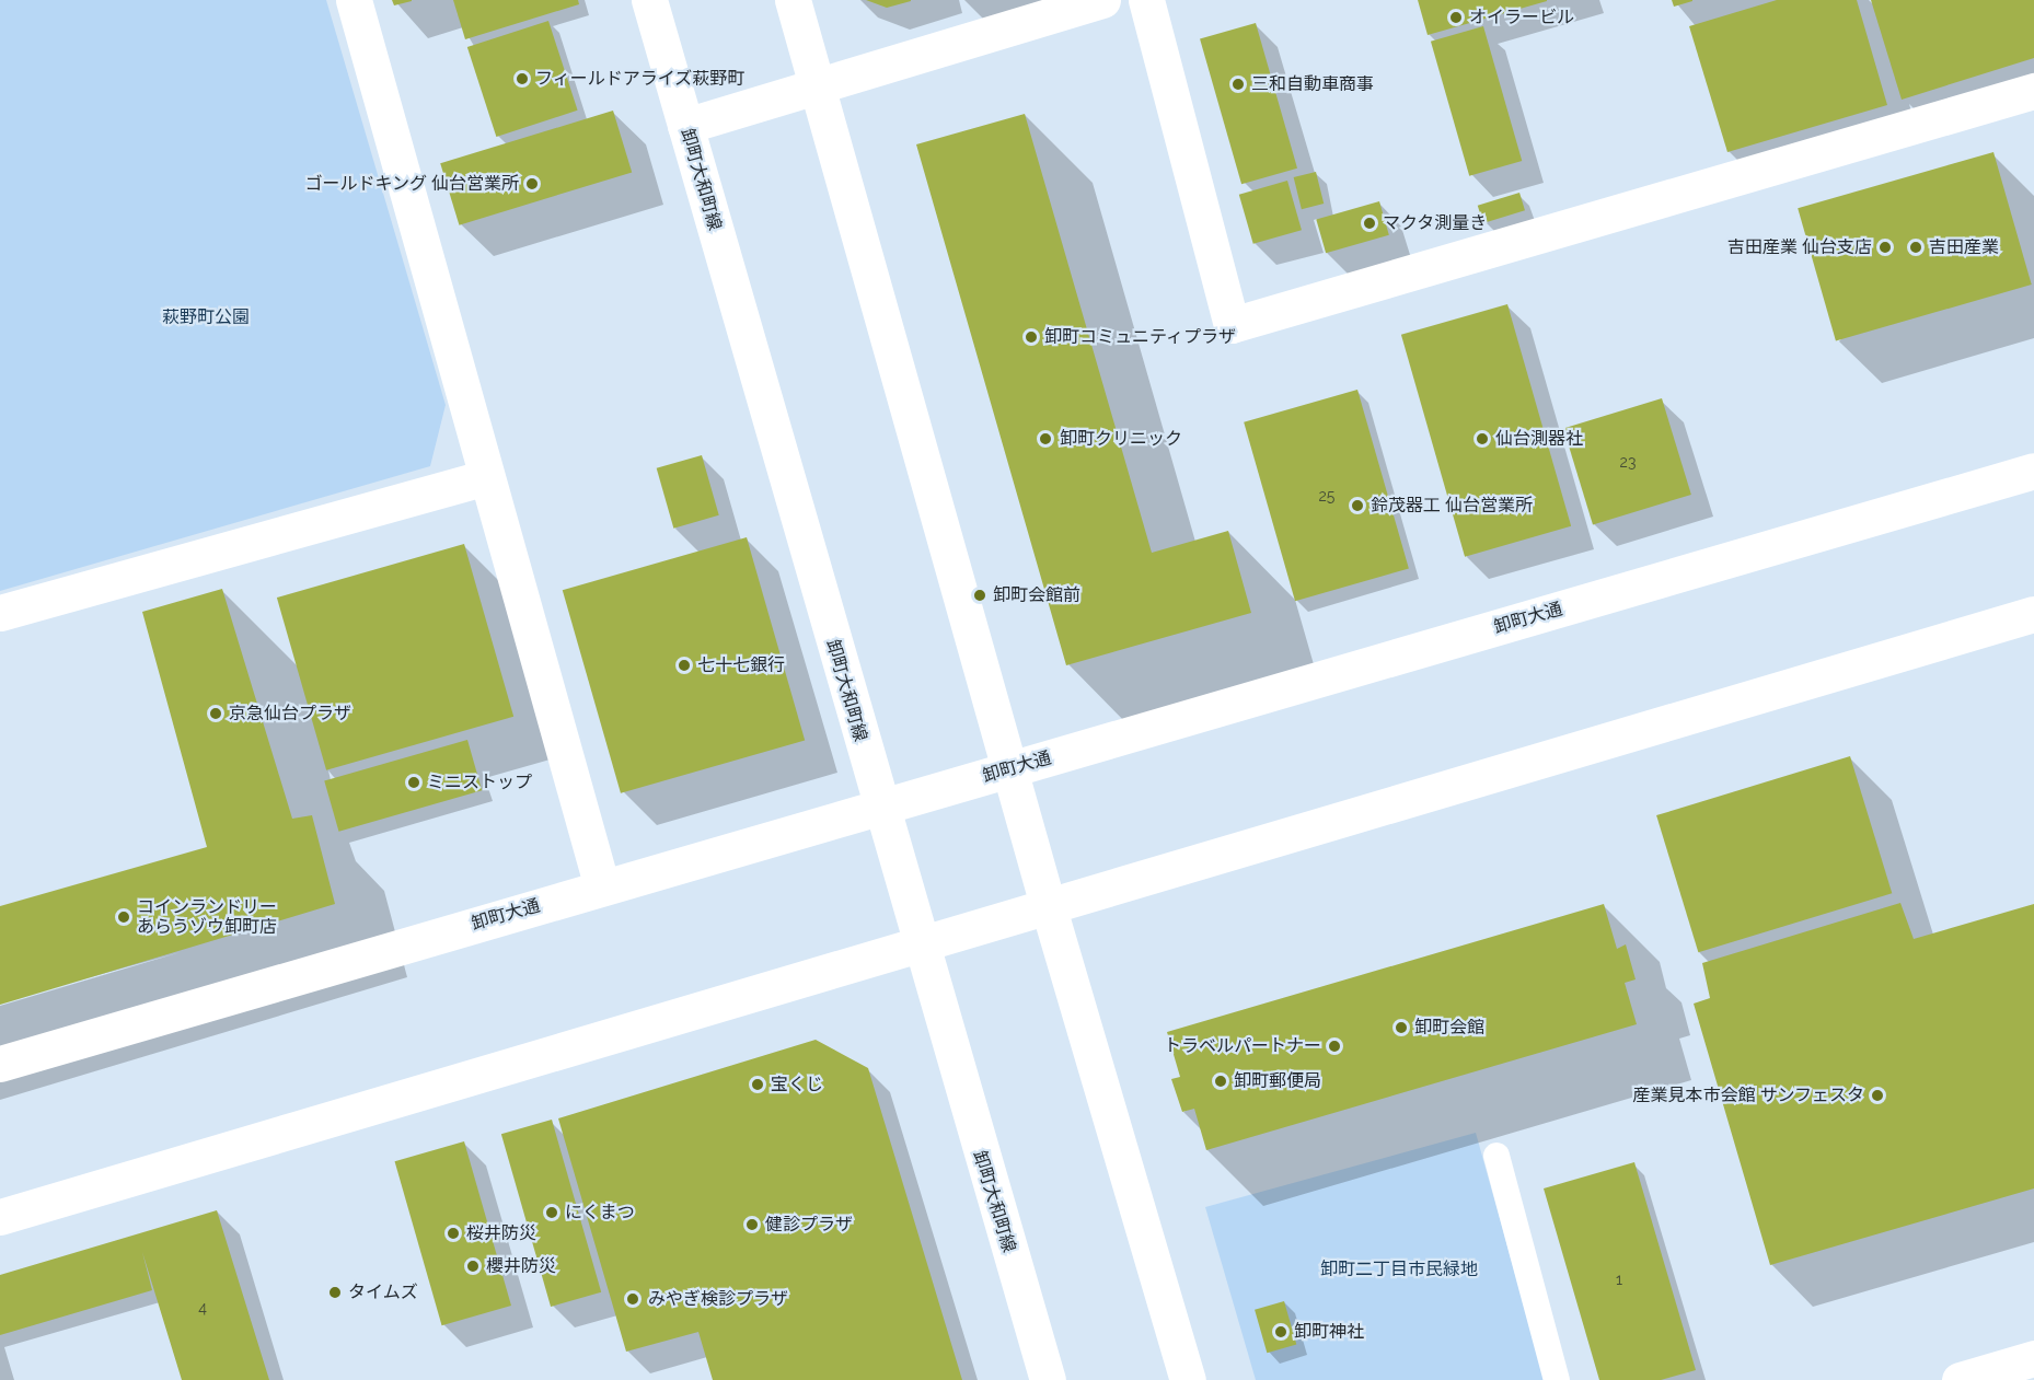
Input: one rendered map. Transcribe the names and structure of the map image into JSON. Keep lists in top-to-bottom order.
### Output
{
  "streets": {
    "street": ["卸町大和町線", "卸町大通"]
  },
  "crossings": [
    ["卸町大和町線", "卸町大通"]
  ],
  "parks": ["萩野町公園", "卸町二丁目市民緑地"],
  "places": [
    "オイラービル",
    "フィールドアライズ萩野町",
    "三和自動車商事",
    "ゴールドキング 仙台営業所",
    "マクタ測量き",
    "吉田産業 仙台支店",
    "吉田産業",
    "卸町コミュニティプラザ",
    "卸町クリニック",
    "仙台測器社",
    "鈴茂器工 仙台営業所",
    "卸町会館前",
    "七十七銀行",
    "京急仙台プラザ",
    "ミニストップ",
    "コインランドリー あらうゾウ卸町店",
    "卸町会館",
    "トラベルパートナー",
    "卸町郵便局",
    "宝くじ",
    "産業見本市会館 サンフェスタ",
    "にくまつ",
    "健診プラザ",
    "桜井防災",
    "櫻井防災",
    "タイムズ",
    "みやぎ検診プラザ",
    "卸町神社"
  ],
  "house_numbers": [
    "23",
    "25",
    "1",
    "4"
  ]
}
